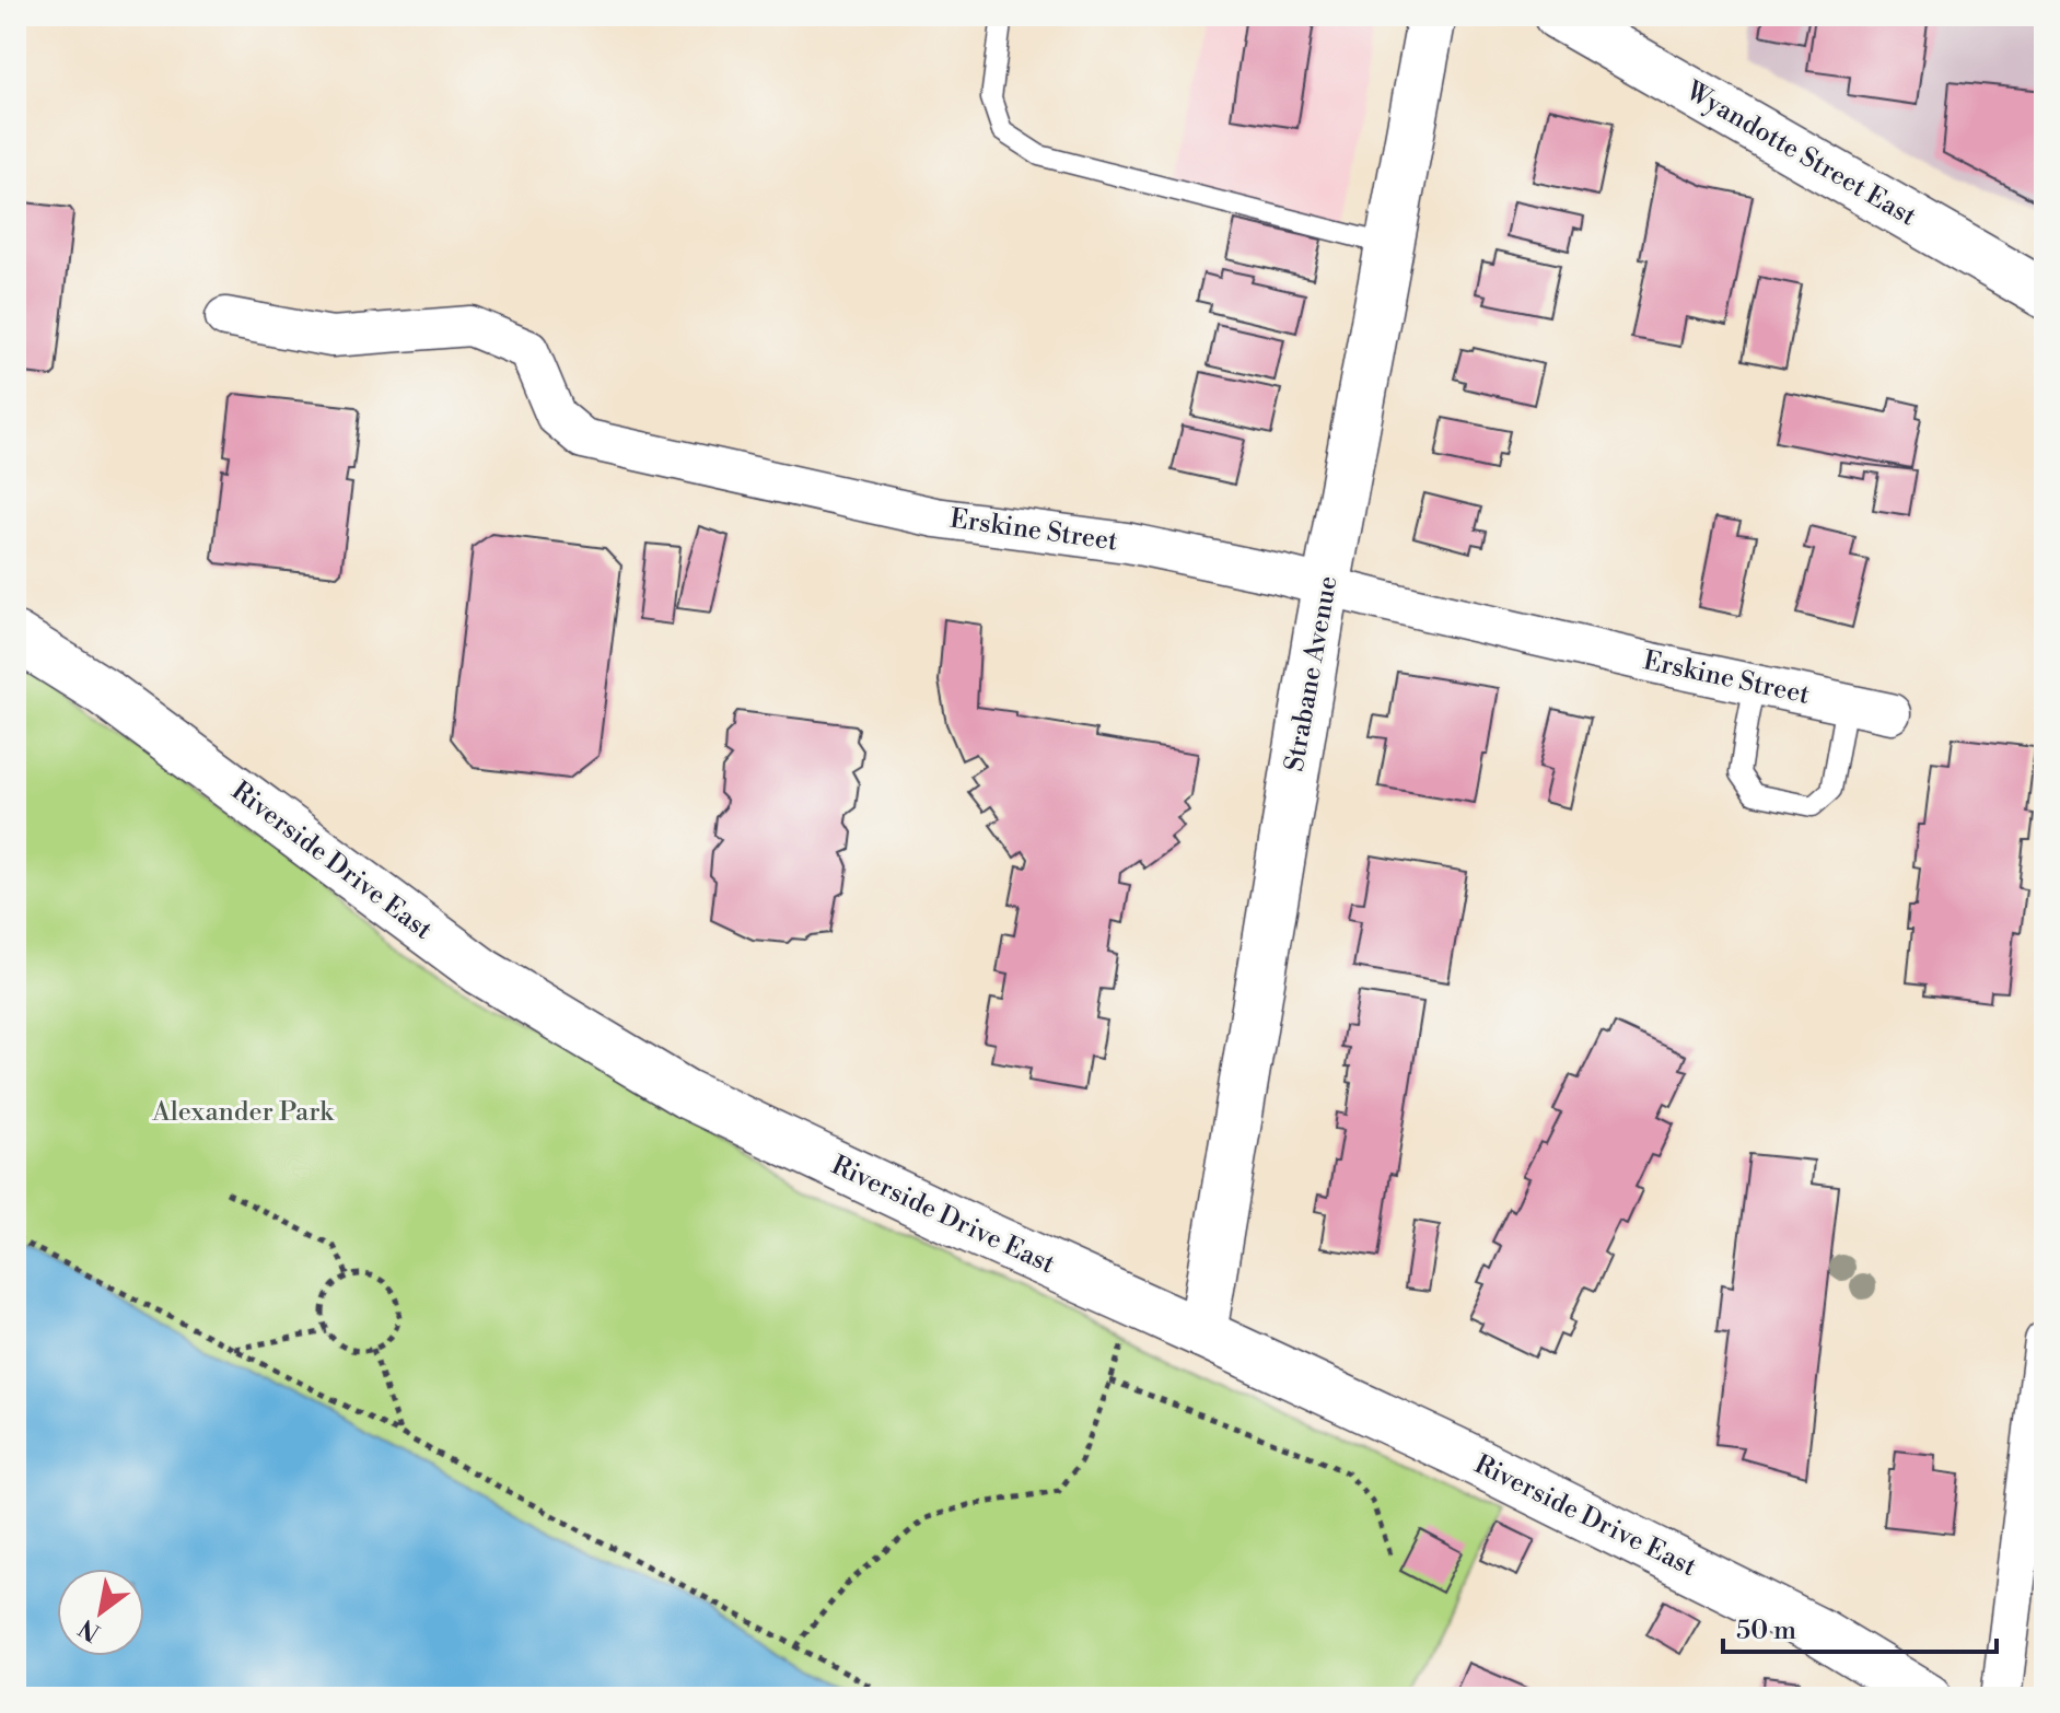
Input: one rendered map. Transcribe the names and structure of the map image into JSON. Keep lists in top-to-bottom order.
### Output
{
  "streets": {
    "main road": ["Wyandotte Street East", "Strabane Avenue", "Riverside Drive East"],
    "street": ["Erskine Street"]
  },
  "crossings": [
    ["Erskine Street", "Strabane Avenue"],
    ["Strabane Avenue", "Riverside Drive East"]
  ],
  "parks": ["Alexander Park"],
  "scale_bar": "50 m",
  "north": "bottom left"
}
